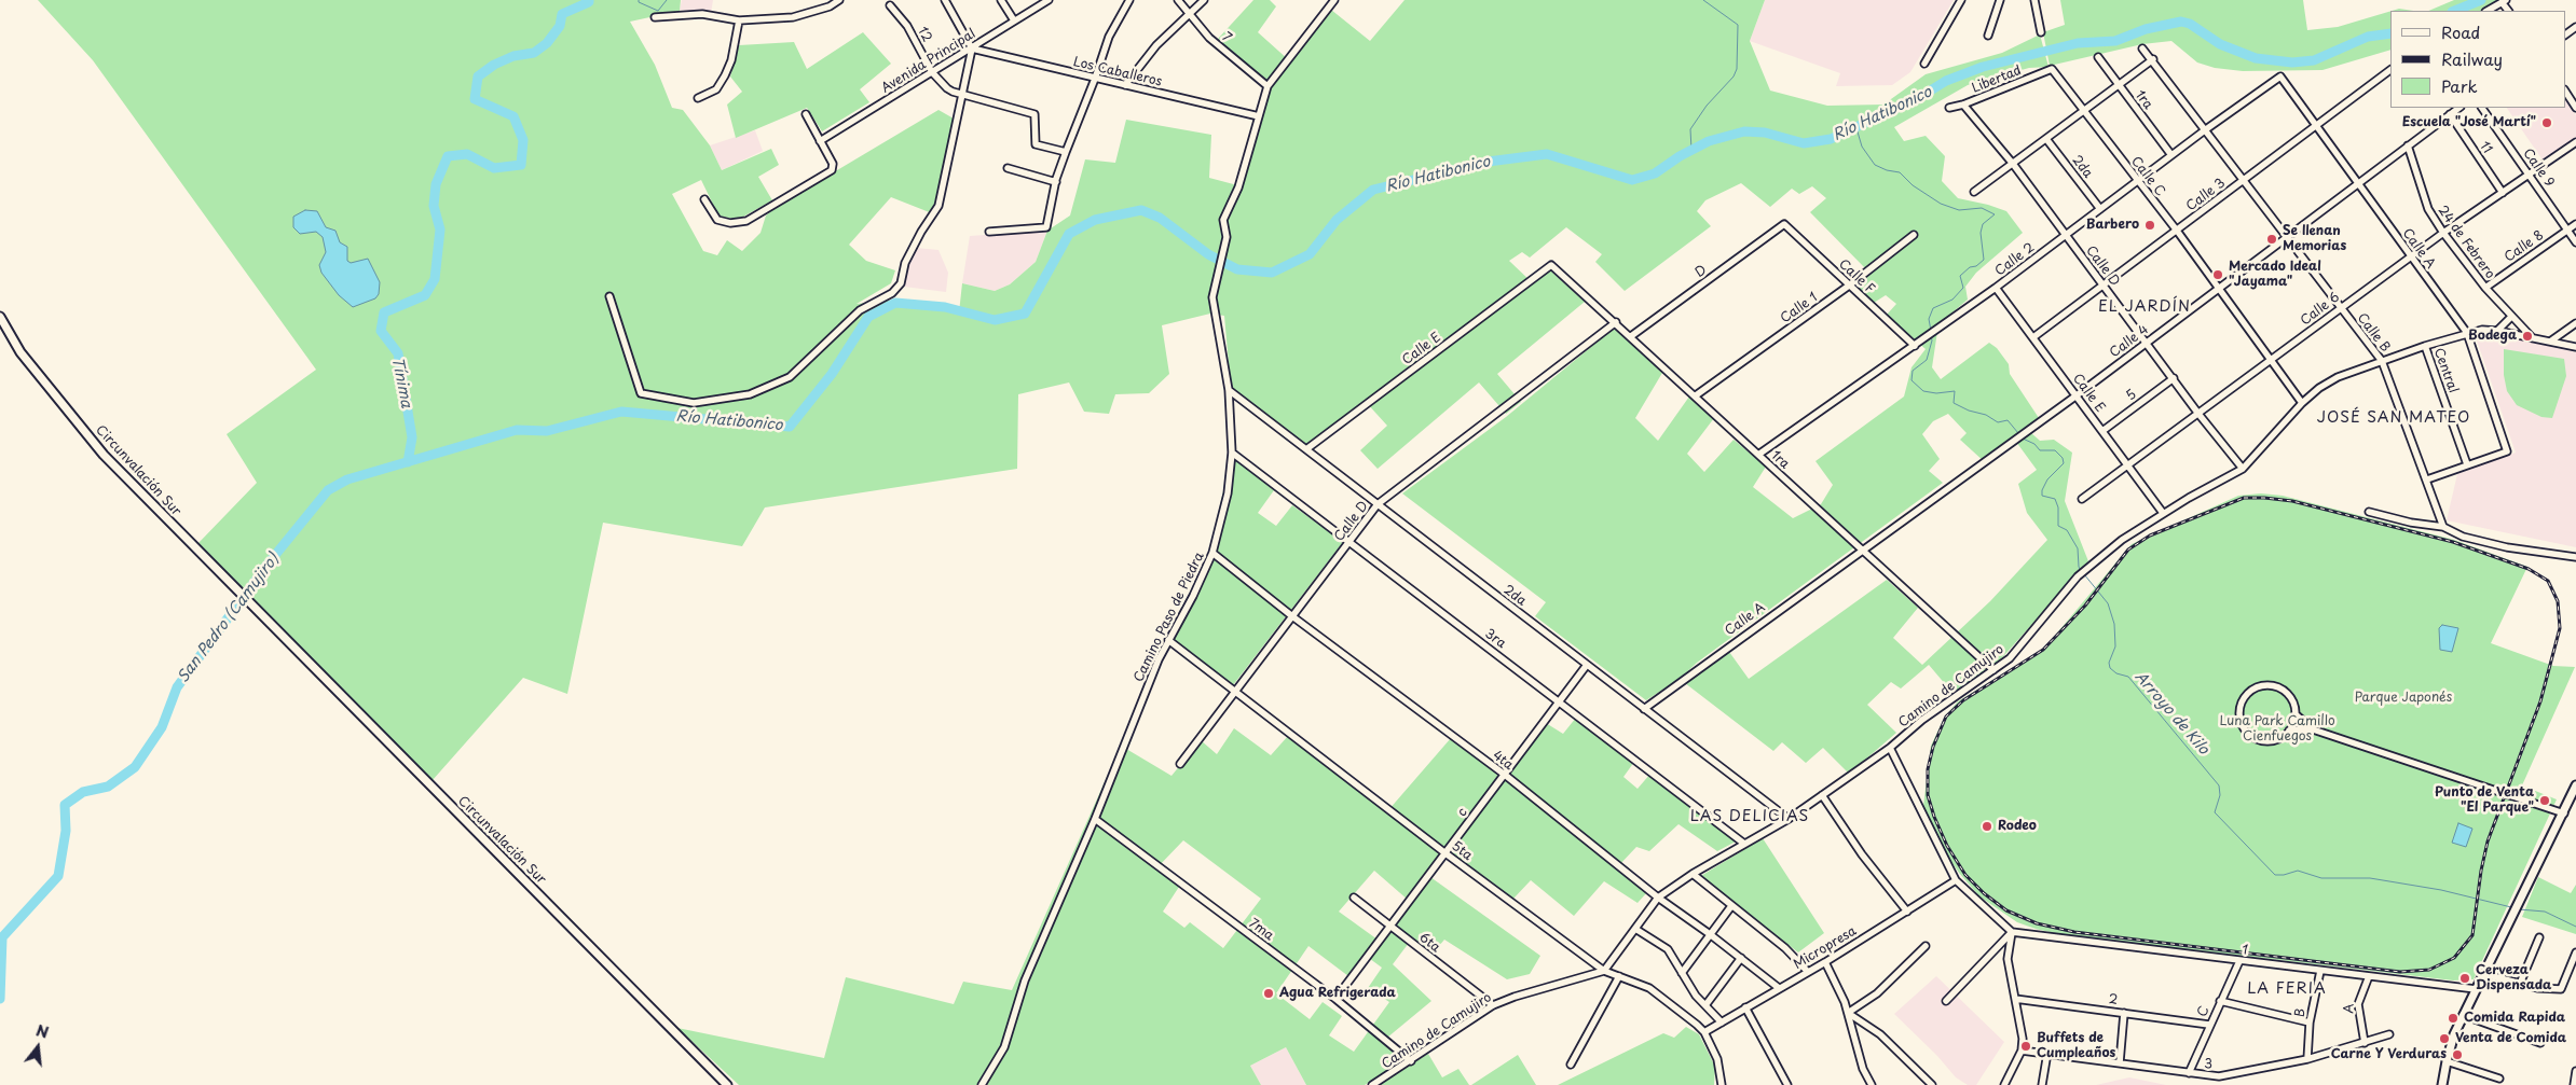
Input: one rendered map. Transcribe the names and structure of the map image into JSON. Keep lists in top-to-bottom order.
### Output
{
  "streets": {
    "main road": ["Circunvalación Sur"],
    "street": [
      "12",
      "7",
      "Avenida Principal",
      "Los Caballeros",
      "Libertad",
      "1ra",
      "11",
      "2da",
      "Calle 9",
      "Calle C",
      "Calle 3",
      "24 de Febrero",
      "Calle 8",
      "Calle A",
      "Calle 2",
      "Calle D",
      "D",
      "Calle F",
      "Calle 1",
      "Calle 6",
      "Calle B",
      "Calle 4",
      "Calle E",
      "Central",
      "5",
      "Camino Paso de Piedra",
      "3ra",
      "Camino de Camujiro",
      "4ta",
      "c",
      "5ta",
      "7ma",
      "6ta",
      "Micropresa",
      "1",
      "2",
      "A",
      "C",
      "B",
      "3"
    ]
  },
  "crossings": [
    ["12", "Avenida Principal"],
    ["7", "Camino Paso de Piedra"],
    ["Avenida Principal", "Los Caballeros"],
    ["Los Caballeros", "Camino Paso de Piedra"],
    ["Libertad", "Calle C"],
    ["Libertad", "Calle D"],
    ["1ra", "Calle A"],
    ["1ra", "Calle 2"],
    ["1ra", "Calle D"],
    ["1ra", "D"],
    ["1ra", "Calle 1"],
    ["1ra", "Calle 4"],
    ["1ra", "Calle E"],
    ["1ra", "Camino de Camujiro"],
    ["11", "Calle 6"],
    ["11", "Calle 4"],
    ["2da", "Calle A"],
    ["2da", "Calle 2"],
    ["2da", "Calle D"],
    ["2da", "Calle E"],
    ["2da", "Camino Paso de Piedra"],
    ["2da", "Camino de Camujiro"],
    ["2da", "c"],
    ["Calle 9", "Calle 8"],
    ["Calle 9", "Calle 6"],
    ["Calle C", "Calle 3"],
    ["Calle C", "Calle 2"],
    ["Calle C", "Calle 6"],
    ["Calle C", "Calle 4"],
    ["Calle C", "Camino de Camujiro"],
    ["Calle 3", "Calle A"],
    ["Calle 3", "Calle D"],
    ["Calle 3", "Calle B"],
    ["Calle 3", "Calle E"],
    ["24 de Febrero", "Calle 8"],
    ["24 de Febrero", "Calle 6"],
    ["24 de Febrero", "Calle 4"],
    ["24 de Febrero", "Camino de Camujiro"],
    ["Calle A", "Calle 2"],
    ["Calle A", "Calle 6"],
    ["Calle A", "Calle 4"],
    ["Calle A", "Central"],
    ["Calle A", "Camino de Camujiro"],
    ["Calle 2", "Calle D"],
    ["Calle 2", "Calle F"],
    ["Calle 2", "Calle B"],
    ["Calle 2", "Calle E"],
    ["Calle D", "Calle 6"],
    ["Calle D", "Calle 4"],
    ["Calle D", "5"],
    ["Calle D", "3ra"],
    ["Calle D", "Camino de Camujiro"],
    ["Calle D", "4ta"],
    ["Calle D", "5ta"],
    ["D", "Calle F"],
    ["Calle F", "Calle 1"],
    ["Calle 6", "Calle B"],
    ["Calle 6", "Calle E"],
    ["Calle B", "Calle 4"],
    ["Calle B", "Camino de Camujiro"],
    ["Calle 4", "Calle E"],
    ["Calle E", "5"],
    ["Calle E", "Camino de Camujiro"],
    ["Central", "Camino de Camujiro"],
    ["Camino Paso de Piedra", "3ra"],
    ["Camino Paso de Piedra", "4ta"],
    ["Camino Paso de Piedra", "5ta"],
    ["Camino Paso de Piedra", "7ma"],
    ["3ra", "Camino de Camujiro"],
    ["3ra", "c"],
    ["Camino de Camujiro", "4ta"],
    ["Camino de Camujiro", "5ta"],
    ["Camino de Camujiro", "7ma"],
    ["Camino de Camujiro", "6ta"],
    ["4ta", "c"],
    ["4ta", "Micropresa"],
    ["c", "5ta"],
    ["c", "7ma"],
    ["c", "6ta"],
    ["5ta", "Micropresa"],
    ["1", "A"],
    ["1", "C"],
    ["1", "B"],
    ["2", "C"],
    ["A", "3"],
    ["C", "3"],
    ["B", "3"]
  ],
  "districts": [
    "EL JARDÍN",
    "JOSÉ SAN MATEO",
    "LAS DELICIAS",
    "LA FERIA"
  ],
  "water": [
    "Río Hatibonico",
    "Tínima",
    "San Pedro (Camujiro)",
    "Arroyo de Kilo"
  ],
  "parks": ["Parque Japonés", "Luna Park Camillo Cienfuegos"],
  "places": [
    "Escuela \"José Martí\"",
    "Barbero",
    "Se llenan Memorias",
    "Mercado Ideal \"Jayama\"",
    "Bodega",
    "Punto de Venta \"El Parque\"",
    "Rodeo",
    "Cerveza Dispensada",
    "Agua Refrigerada",
    "Comida Rapida",
    "Venta de Comida",
    "Buffets de Cumpleaños",
    "Carne Y Verduras"
  ],
  "legend": ["Road", "Railway", "Park"],
  "north": "top"
}
